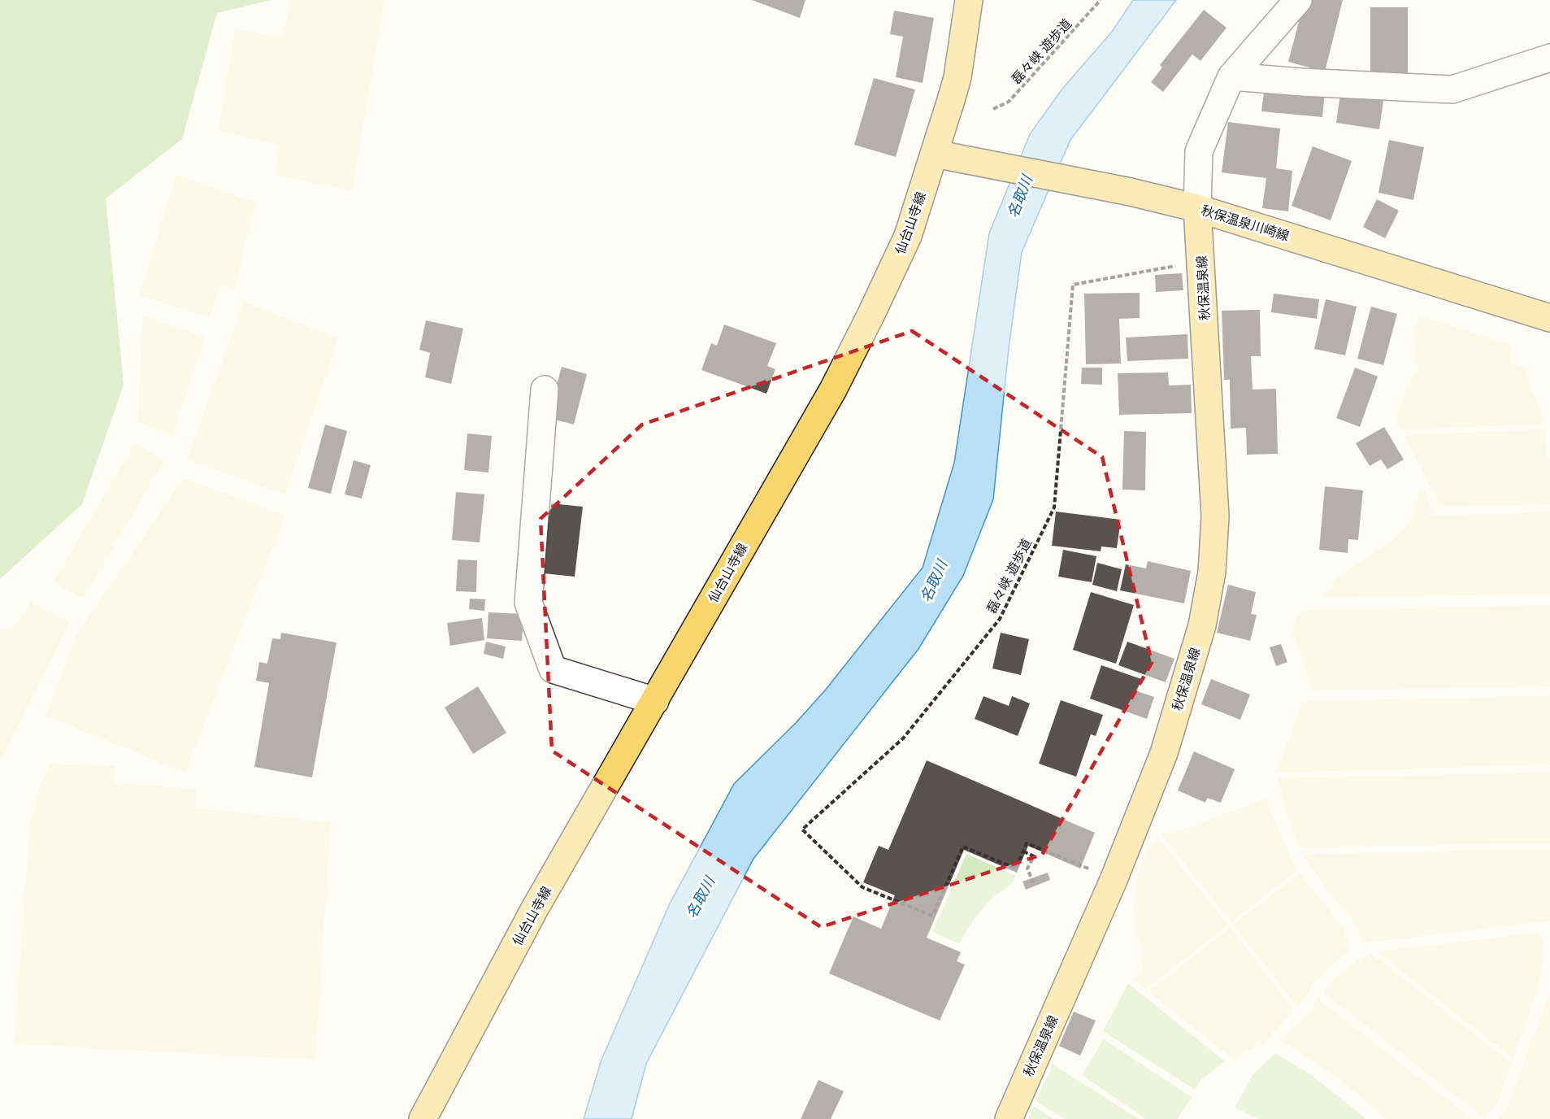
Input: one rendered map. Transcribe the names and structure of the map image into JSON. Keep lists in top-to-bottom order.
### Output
{
  "streets": {
    "main road": ["仙台山寺線", "秋保温泉川崎線", "秋保温泉線"],
    "path": ["磊々峡 遊歩道"]
  },
  "crossings": [
    ["仙台山寺線", "秋保温泉川崎線"],
    ["秋保温泉川崎線", "秋保温泉線"]
  ],
  "water": ["名取川"]
}
